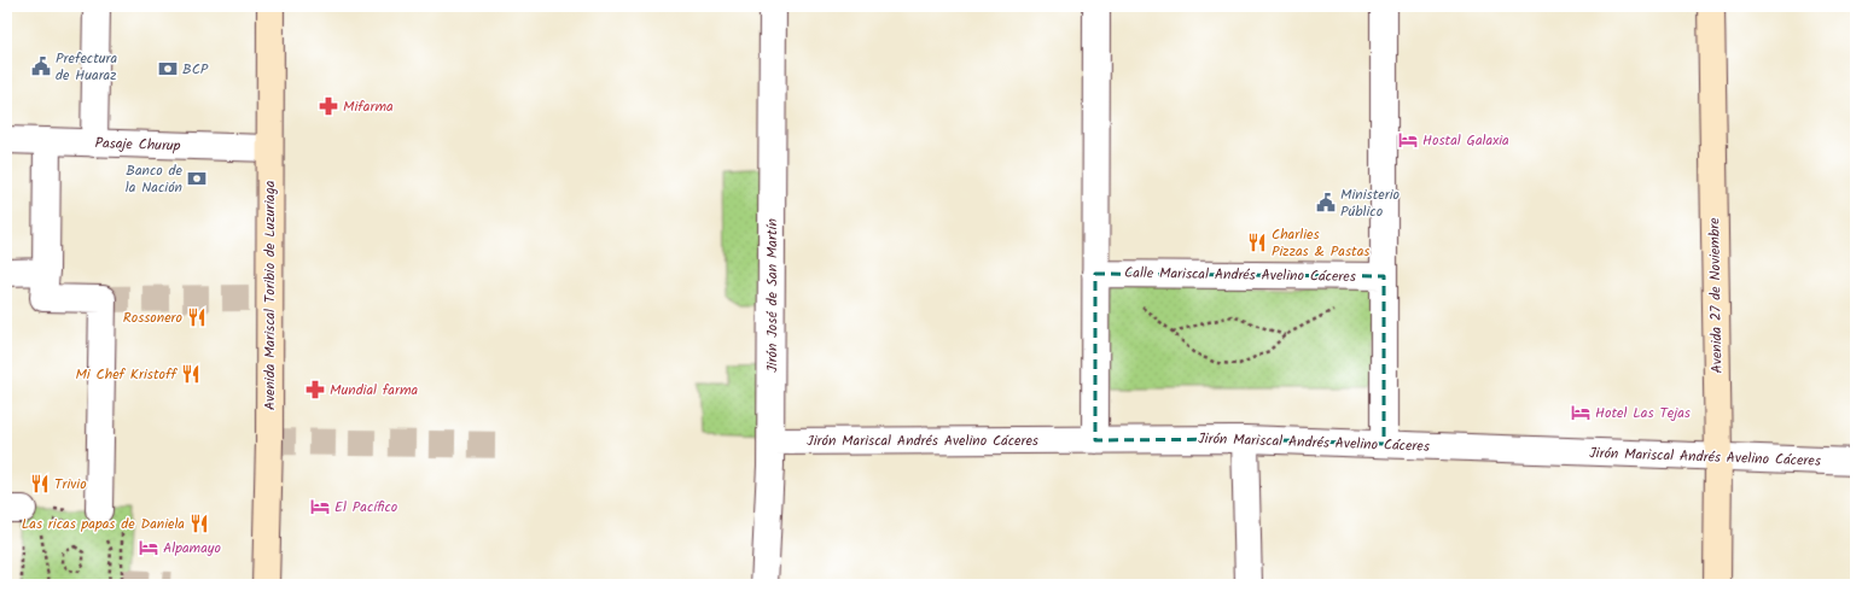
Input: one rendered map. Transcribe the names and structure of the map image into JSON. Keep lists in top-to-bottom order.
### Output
{
  "streets": {
    "street": [
      "Pasaje Churup",
      "Calle Mariscal Andrés Avelino Cáceres",
      "Avenida Mariscal Toribio de Luzuriaga",
      "Jirón José de San Martín",
      "Avenida 27 de Noviembre",
      "Jirón Mariscal Andrés Avelino Cáceres"
    ]
  },
  "crossings": [
    ["Pasaje Churup", "Avenida Mariscal Toribio de Luzuriaga"],
    ["Jirón José de San Martín", "Jirón Mariscal Andrés Avelino Cáceres"],
    ["Avenida 27 de Noviembre", "Jirón Mariscal Andrés Avelino Cáceres"]
  ],
  "places": {
    "public building": ["Prefectura de Huaraz", "Ministerio Público"],
    "bank": ["BCP", "Banco de la Nación"],
    "pharmacy": ["Mifarma", "Mundial farma"],
    "hotel": [
      "Hostal Galaxia",
      "Hotel Las Tejas",
      "El Pacífico",
      "Alpamayo"
    ],
    "restaurant": [
      "Charlies Pizzas & Pastas",
      "Rossonero",
      "Mi Chef Kristoff",
      "Trivio",
      "Las ricas papas de Daniela"
    ]
  }
}
